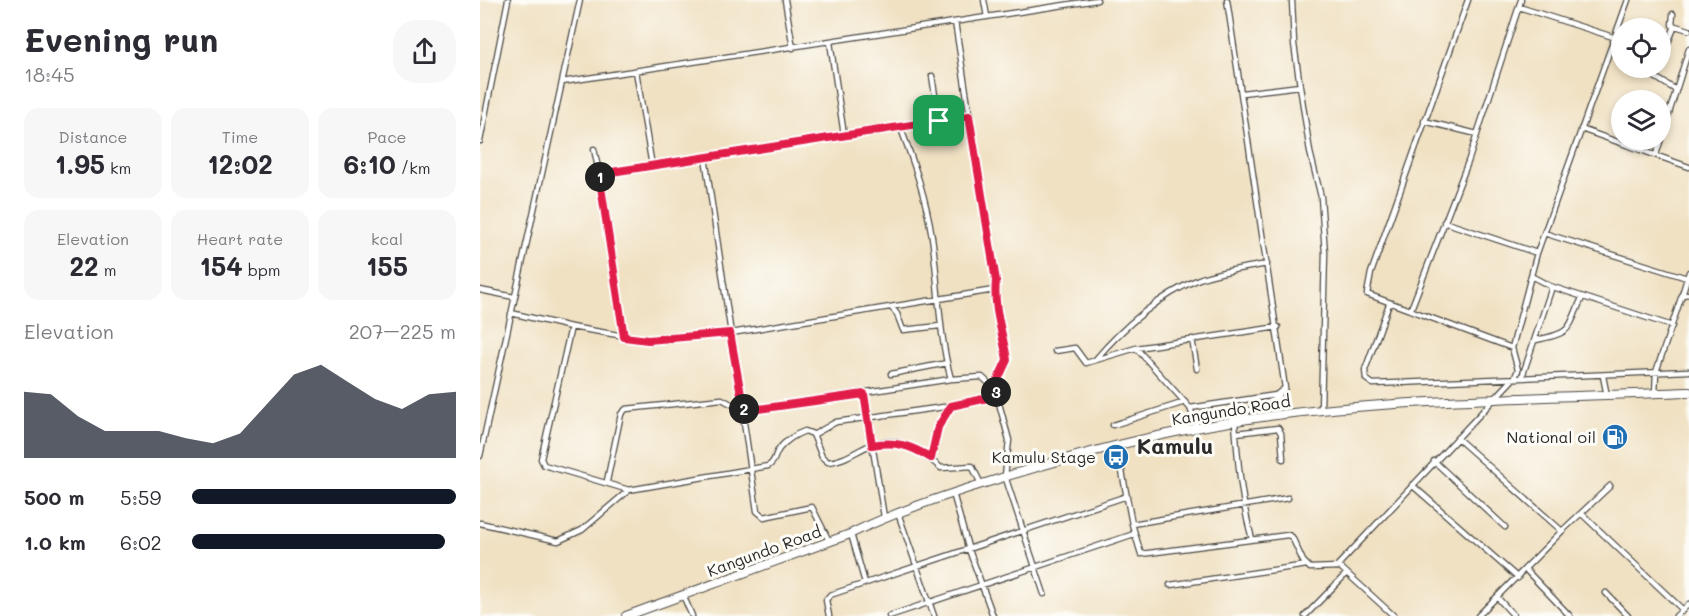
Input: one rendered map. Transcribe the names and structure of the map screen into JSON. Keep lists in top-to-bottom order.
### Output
{
  "streets": {
    "highway": ["Kangundo Road"]
  },
  "districts": ["Kamulu"],
  "places": {
    "fuel station": ["National oil"],
    "bus stop": ["Kamulu Stage"]
  },
  "page": {
    "heading": ["Evening run", "18:45"],
    "stats": [
      ["Distance", "1.95 km"],
      ["Time", "12:02"],
      ["Pace", "6:10 /km"],
      ["Elevation", "22 m"],
      ["Heart rate", "154 bpm"],
      ["kcal", "155"]
    ],
    "pins": ["1", "3", "2"],
    "chart": ["Elevation", "207–225 m"],
    "list": [
      {
        "name": "500 m",
        "note": "5:59"
      },
      {
        "name": "1.0 km",
        "note": "6:02"
      }
    ]
  }
}
